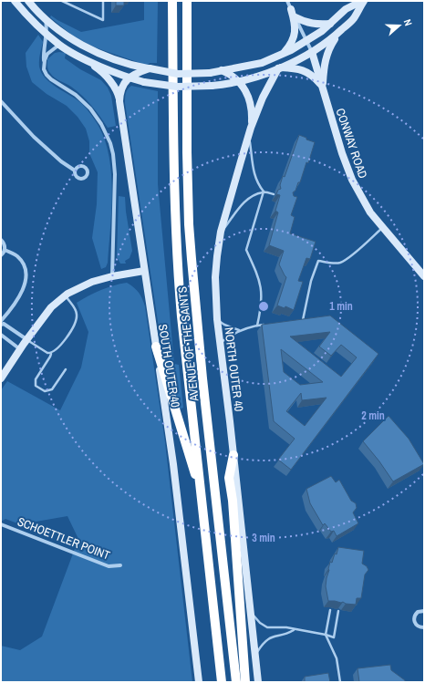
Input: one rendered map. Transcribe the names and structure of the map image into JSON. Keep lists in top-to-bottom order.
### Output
{
  "streets": {
    "highway": ["AVENUE OF THE SAINTS"],
    "street": [
      "CONWAY ROAD",
      "SOUTH OUTER 40",
      "NORTH OUTER 40",
      "SCHOETTLER POINT"
    ]
  },
  "north": "right",
  "rings": ["1 min", "2 min", "3 min"]
}
